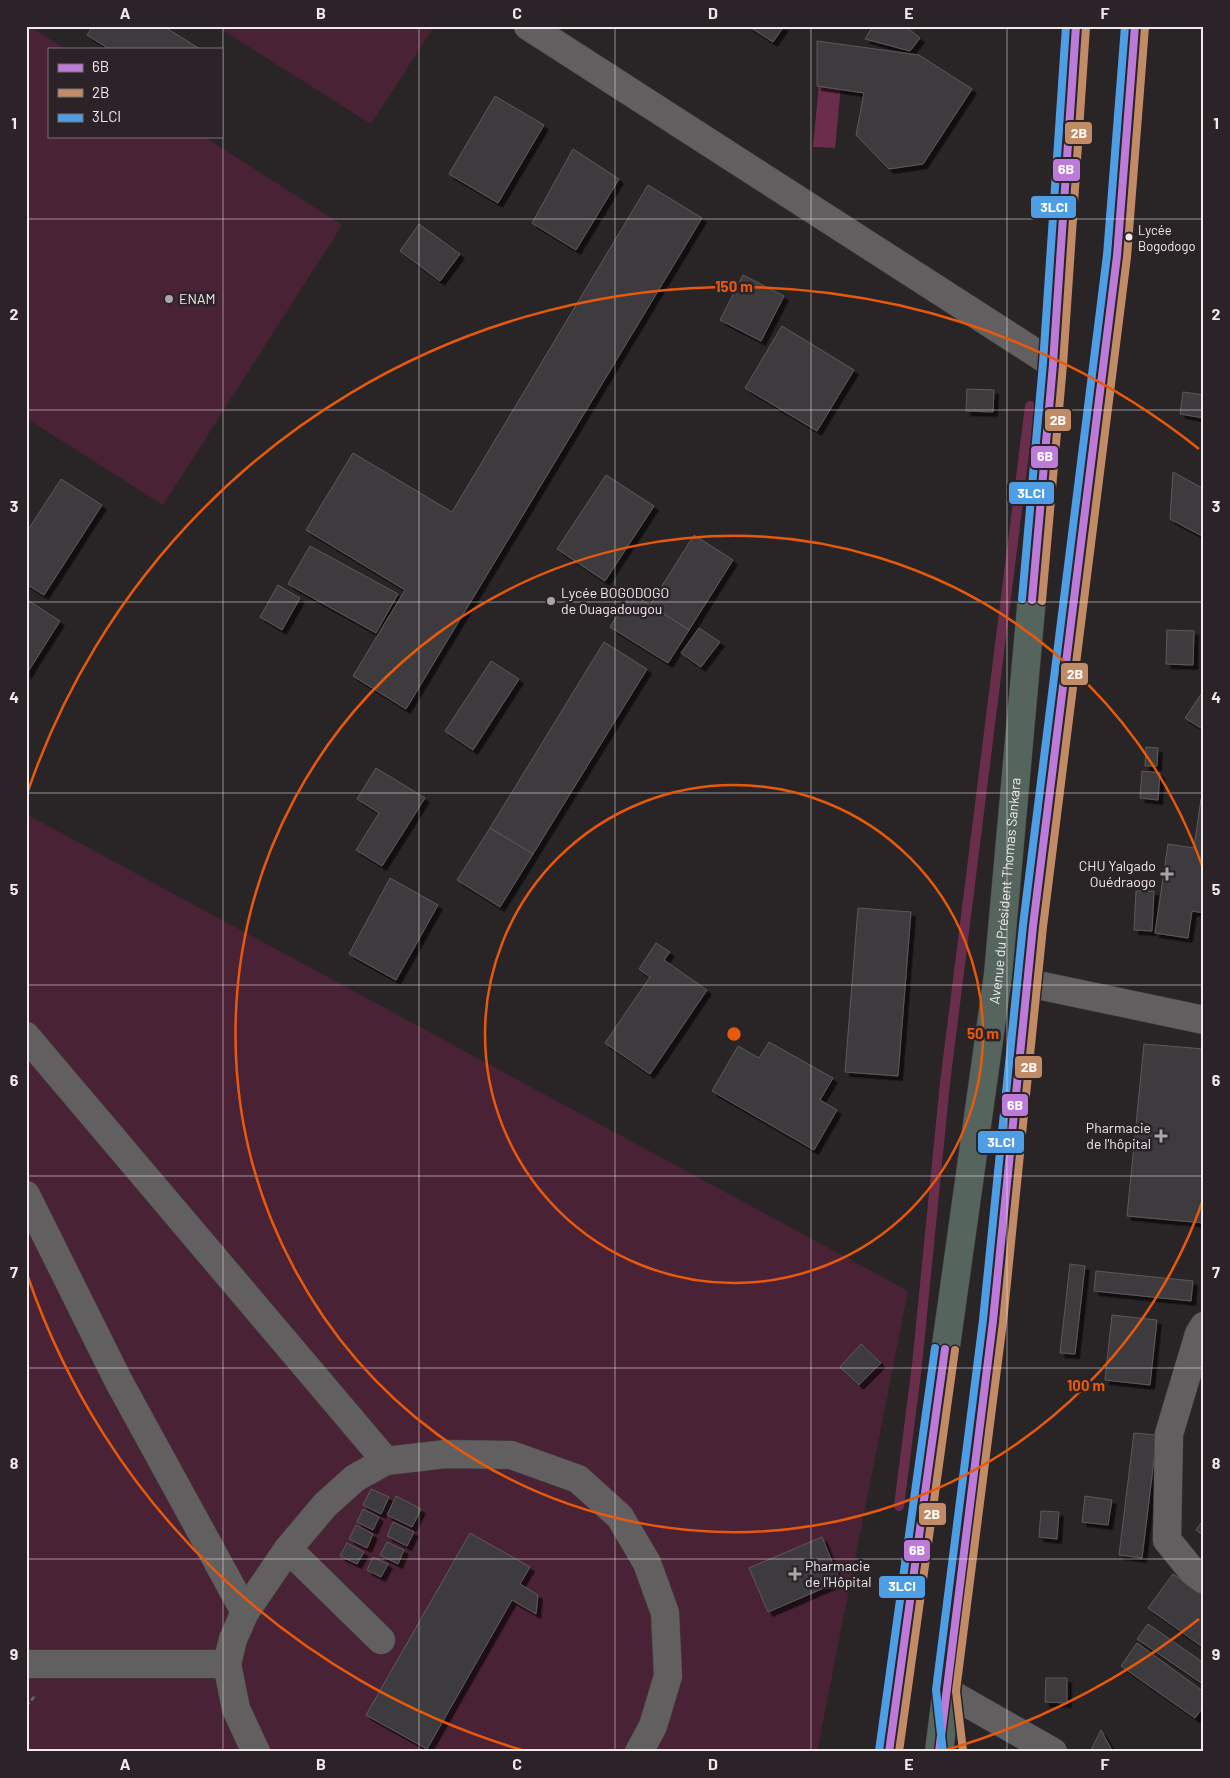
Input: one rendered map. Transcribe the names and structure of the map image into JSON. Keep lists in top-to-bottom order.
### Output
{
  "streets": {
    "highway": ["Avenue du Président Thomas Sankara"]
  },
  "places": {
    "other": ["Lycée Bogodogo", "ENAM", "Lycée BOGODOGO de Ouagadougou"],
    "health": ["CHU Yalgado Ouédraogo", "Pharmacie de l'hôpital", "Pharmacie de l'Hôpital"]
  },
  "lines": ["transit line 6B", "transit line 3LCI", "transit line 2B"],
  "legend": ["6B", "2B", "3LCI"],
  "grid": {
    "columns": [
      "A",
      "B",
      "C",
      "D",
      "E",
      "F"
    ],
    "rows": [
      "1",
      "2",
      "3",
      "4",
      "5",
      "6",
      "7",
      "8",
      "9"
    ]
  },
  "rings": ["150 m", "50 m", "100 m"]
}
